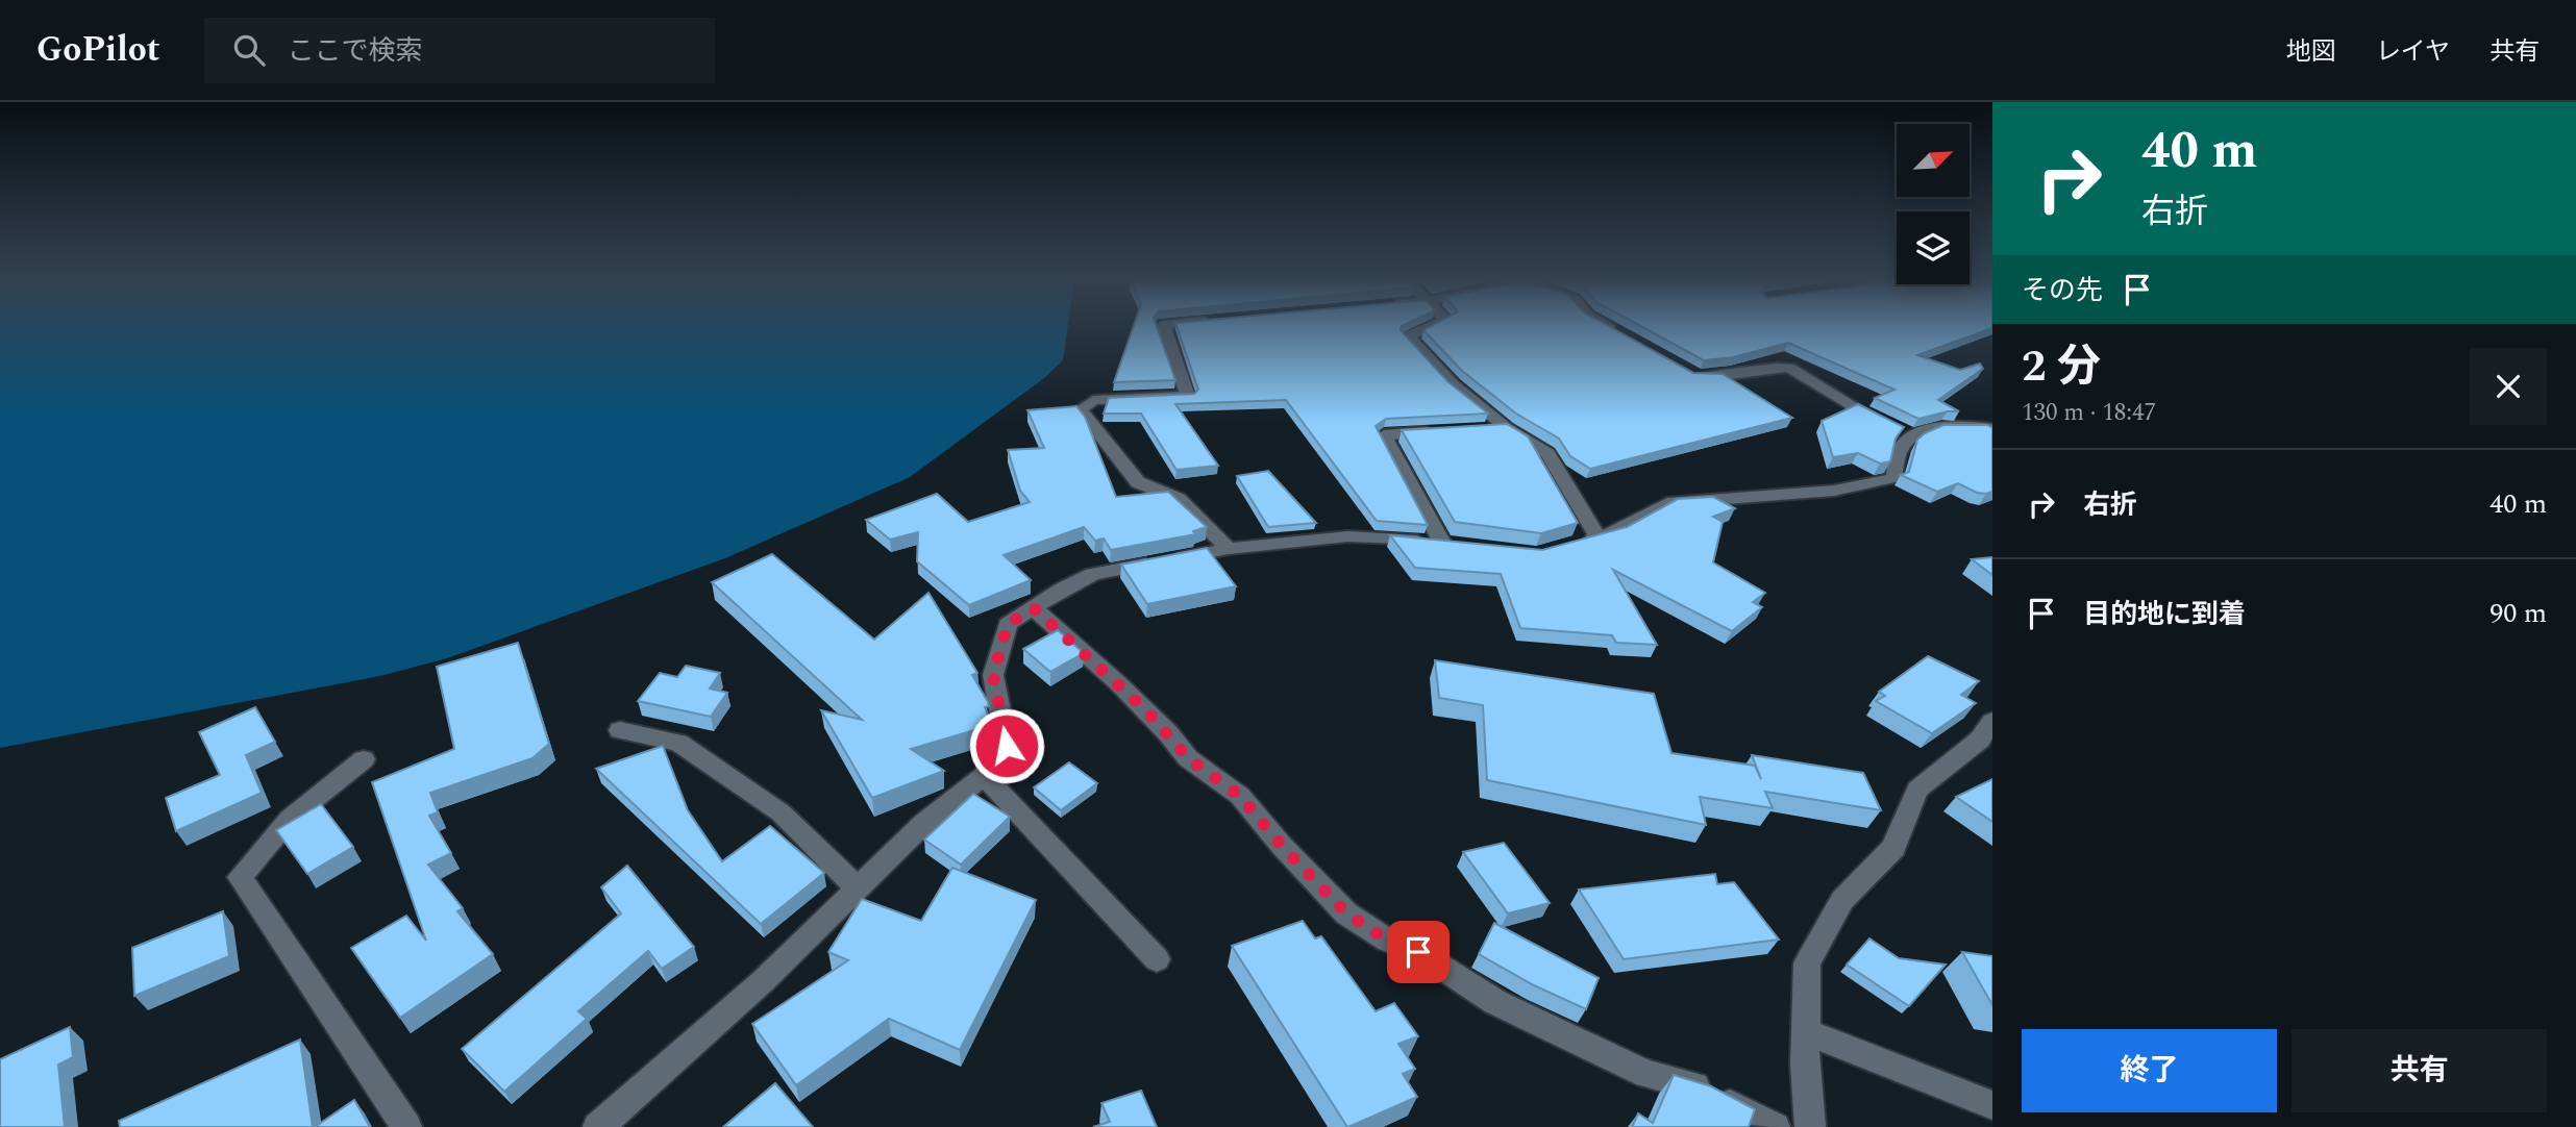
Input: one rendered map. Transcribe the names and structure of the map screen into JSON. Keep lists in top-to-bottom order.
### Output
{
  "north": "top right",
  "page": {
    "header": "GoPilot",
    "search": "ここで検索",
    "nav": ["地図", "レイヤ", "共有"],
    "turn": ["40 m", "右折"],
    "then": "その先",
    "heading": ["2 分", "130 m · 18:47"],
    "list": [
      {
        "name": "右折",
        "value": "40 m"
      },
      {
        "name": "目的地に到着",
        "value": "90 m"
      }
    ],
    "buttons": ["終了", "共有"]
  }
}
